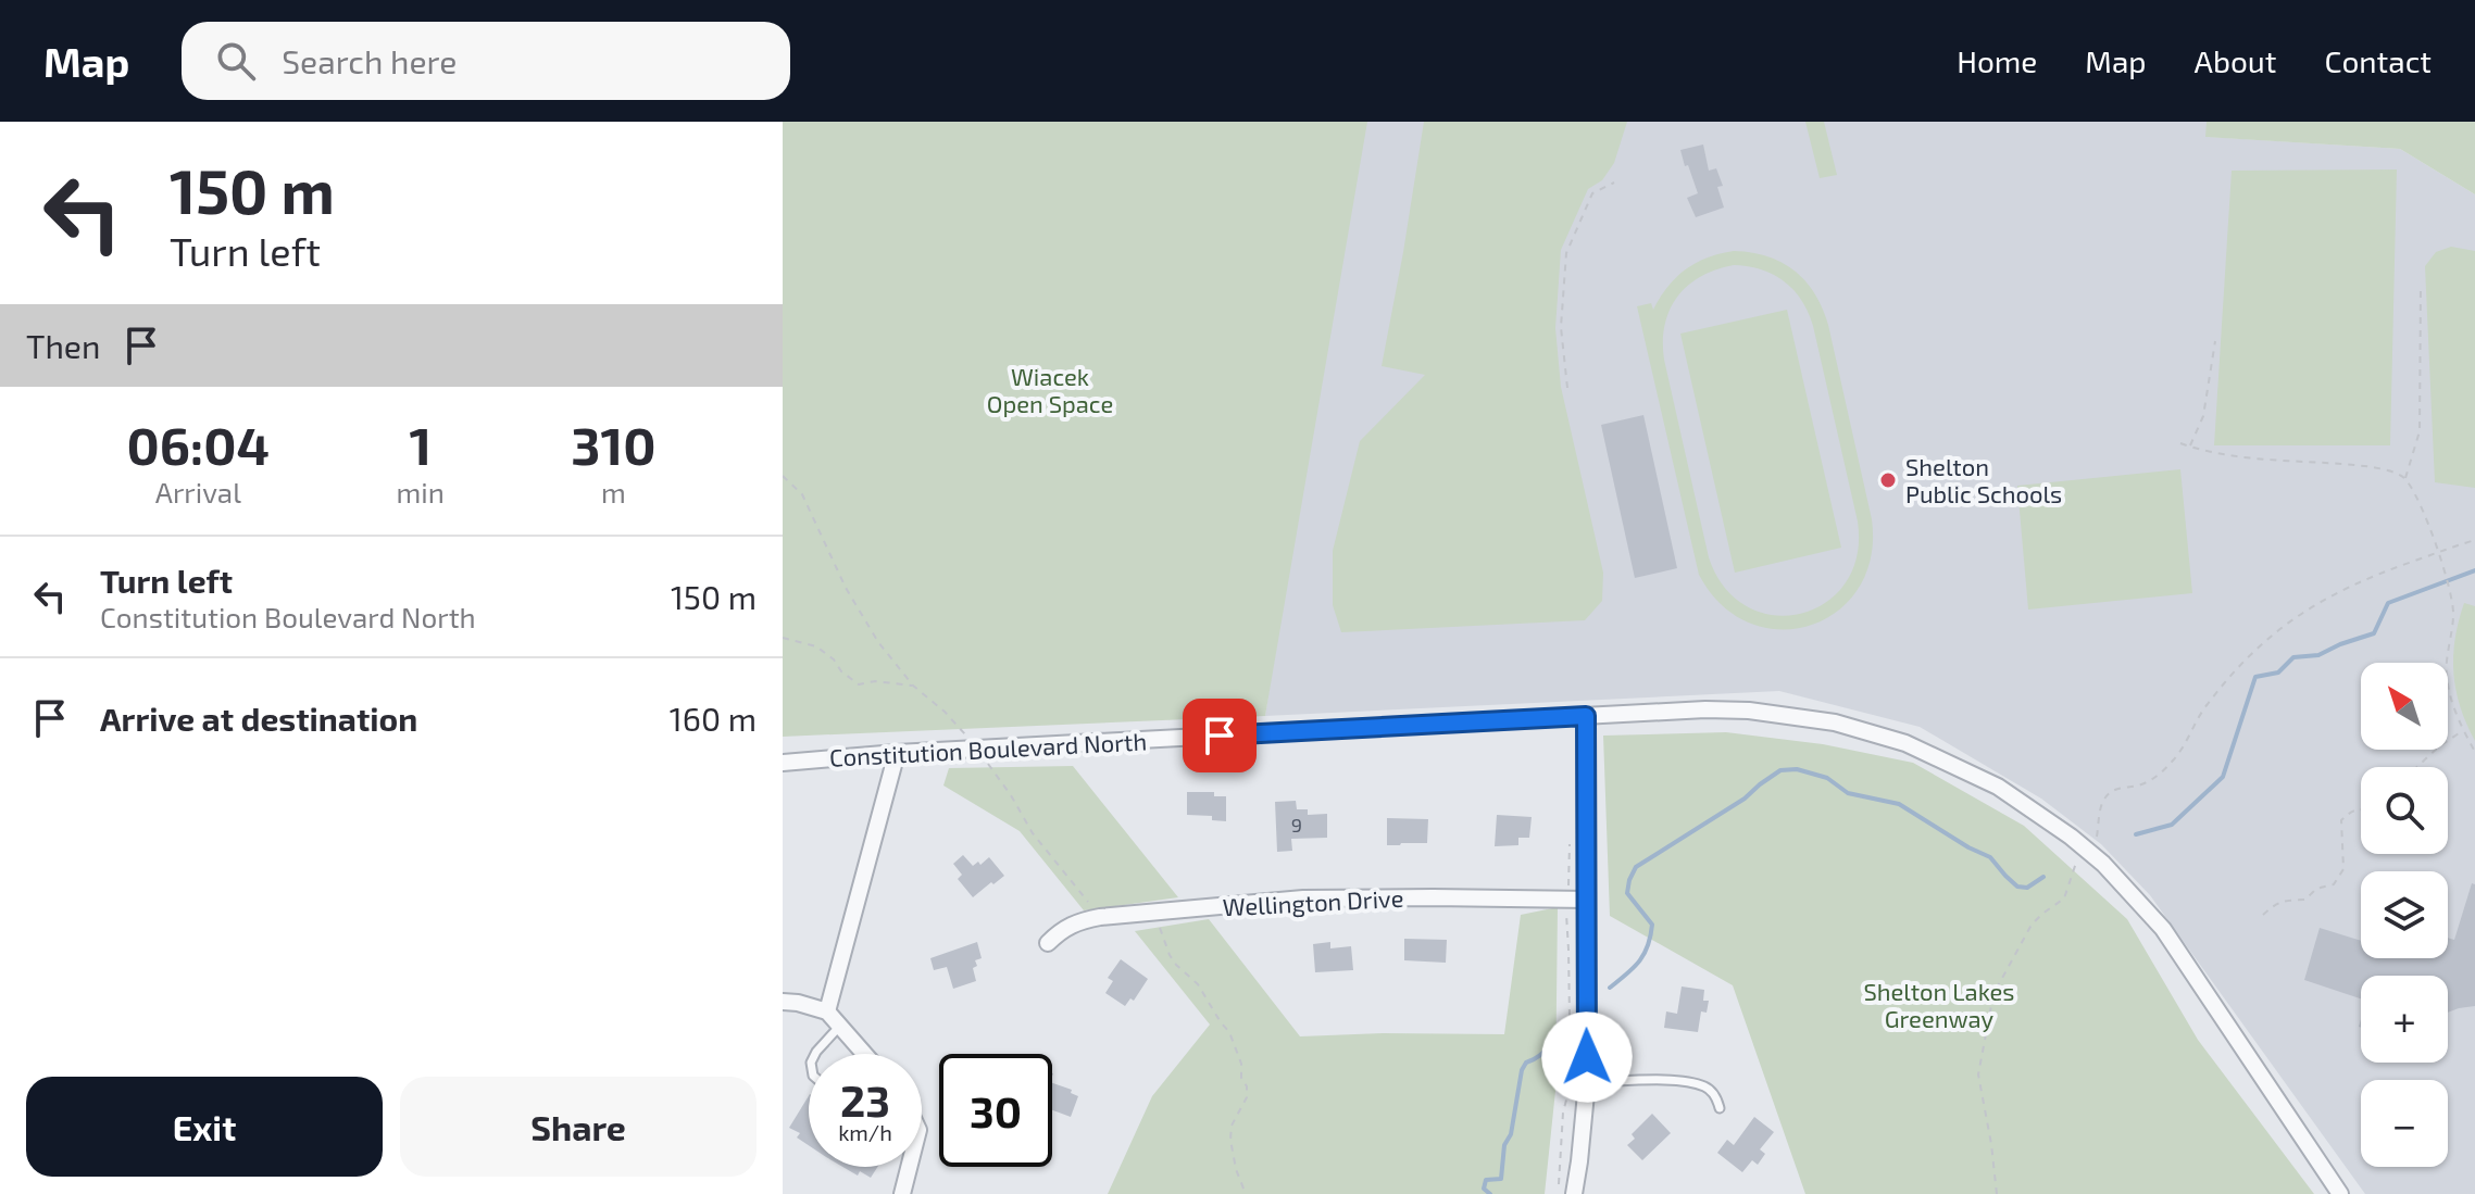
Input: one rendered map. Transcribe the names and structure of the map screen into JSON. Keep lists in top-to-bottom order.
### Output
{
  "streets": {
    "street": ["Constitution Boulevard North", "Wellington Drive"]
  },
  "parks": ["Wiacek Open Space", "Shelton Lakes Greenway"],
  "places": ["Shelton Public Schools"],
  "house_numbers": ["9"],
  "north": "top left",
  "page": {
    "header": "Map",
    "search": "Search here",
    "nav": [
      "Home",
      "Map",
      "About",
      "Contact"
    ],
    "turn": ["150 m", "Turn left"],
    "then": "Then",
    "eta": [
      "06:04",
      "Arrival",
      "1",
      "min",
      "310",
      "m"
    ],
    "list": [
      {
        "name": "Turn left",
        "note": "Constitution Boulevard North",
        "value": "150 m"
      },
      {
        "name": "Arrive at destination",
        "value": "160 m"
      }
    ],
    "map_buttons": ["+", "−"],
    "speed": "23 km/h",
    "limit": "30",
    "buttons": ["Exit", "Share"]
  }
}
